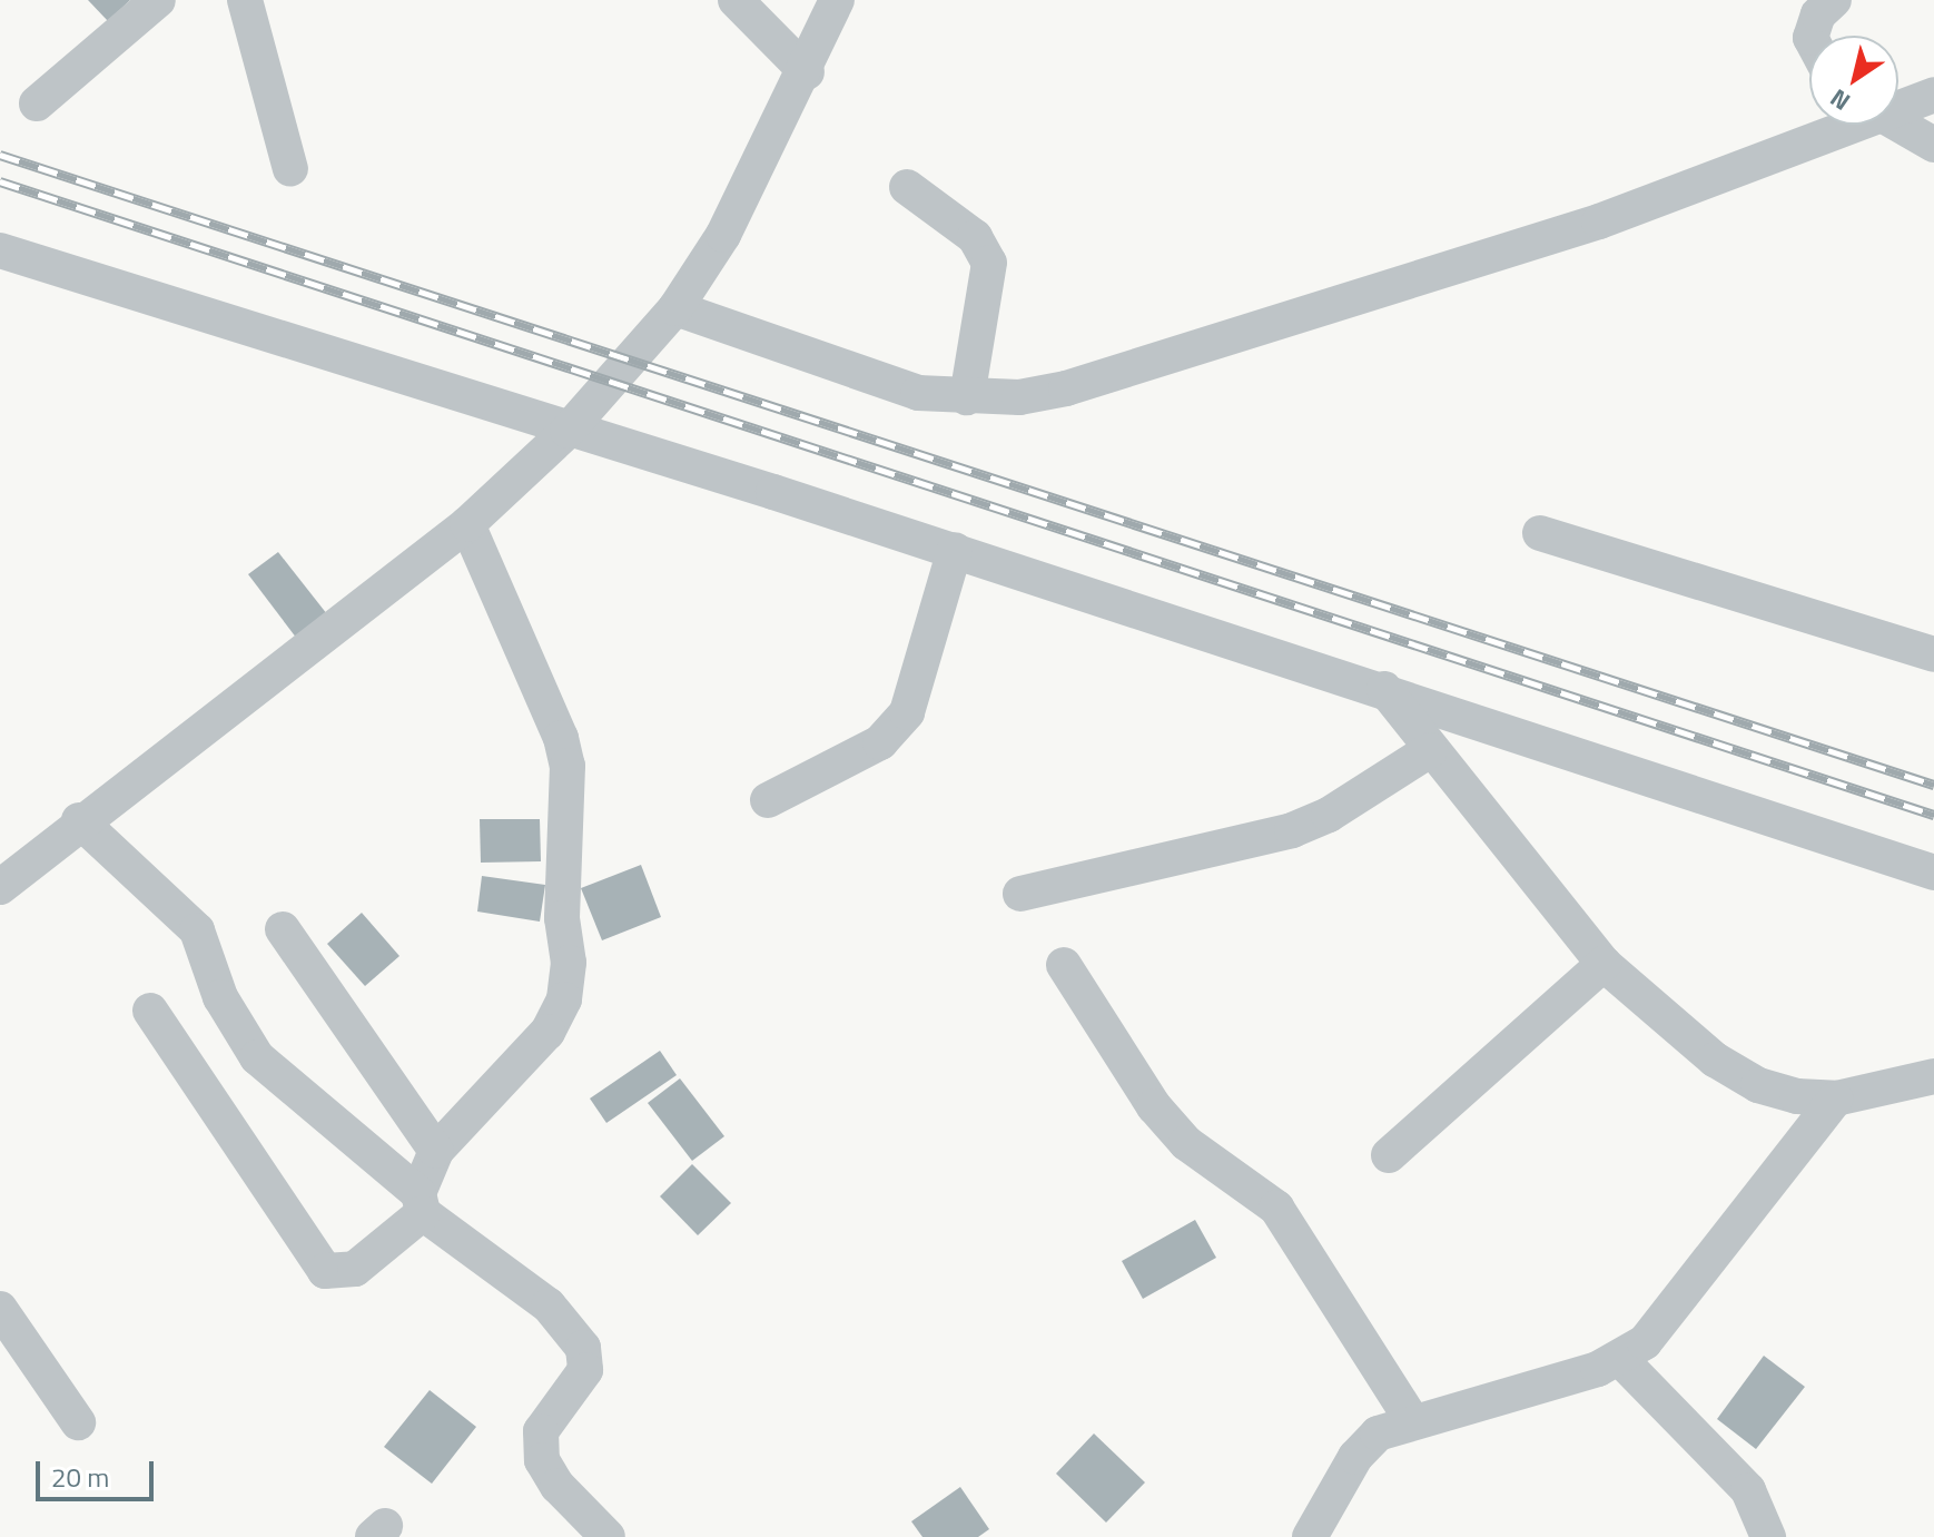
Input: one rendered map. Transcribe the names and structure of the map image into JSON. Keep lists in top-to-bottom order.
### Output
{
  "scale_bar": "20 m",
  "north": "bottom left"
}
